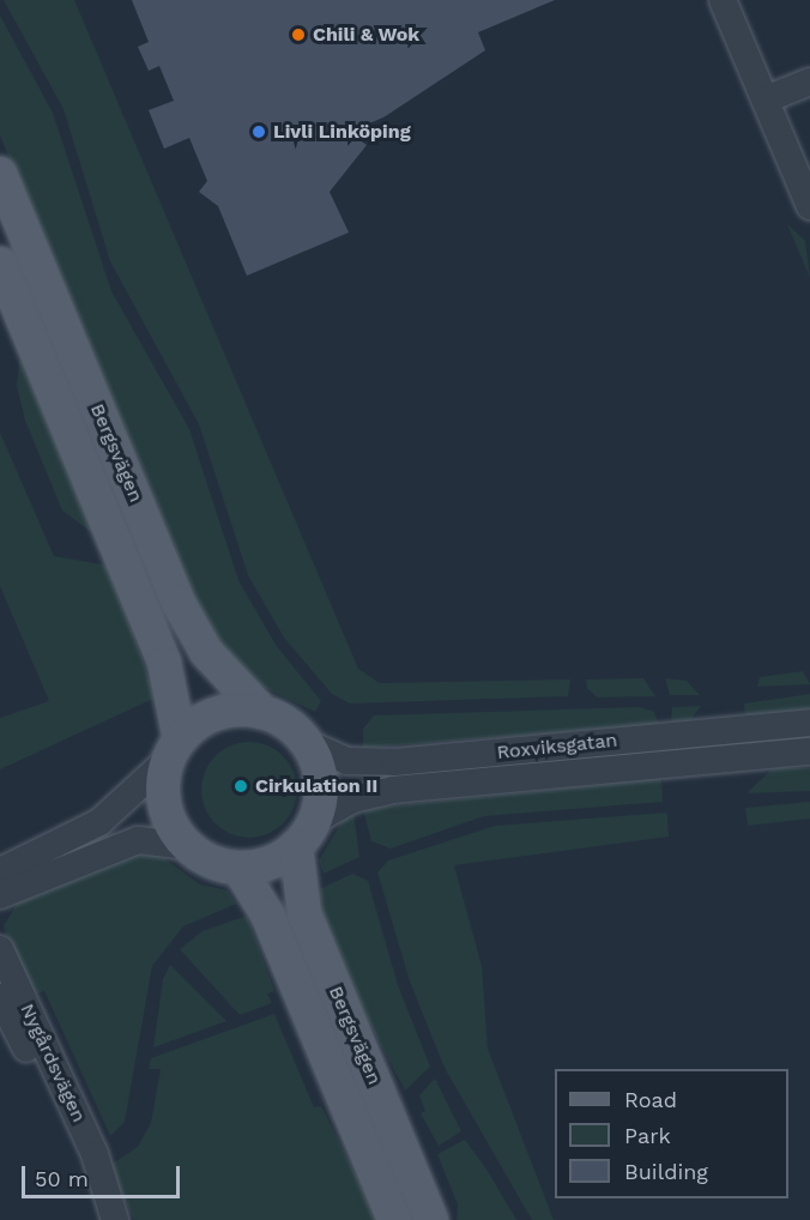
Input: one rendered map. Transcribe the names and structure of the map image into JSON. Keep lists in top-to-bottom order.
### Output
{
  "streets": {
    "main road": ["Bergsvägen"],
    "street": ["Roxviksgatan", "Nygårdsvägen"]
  },
  "crossings": [
    ["Bergsvägen", "Roxviksgatan"]
  ],
  "places": ["Chili & Wok", "Livli Linköping", "Cirkulation II"],
  "legend": ["Road", "Park", "Building"],
  "scale_bar": "50 m"
}
